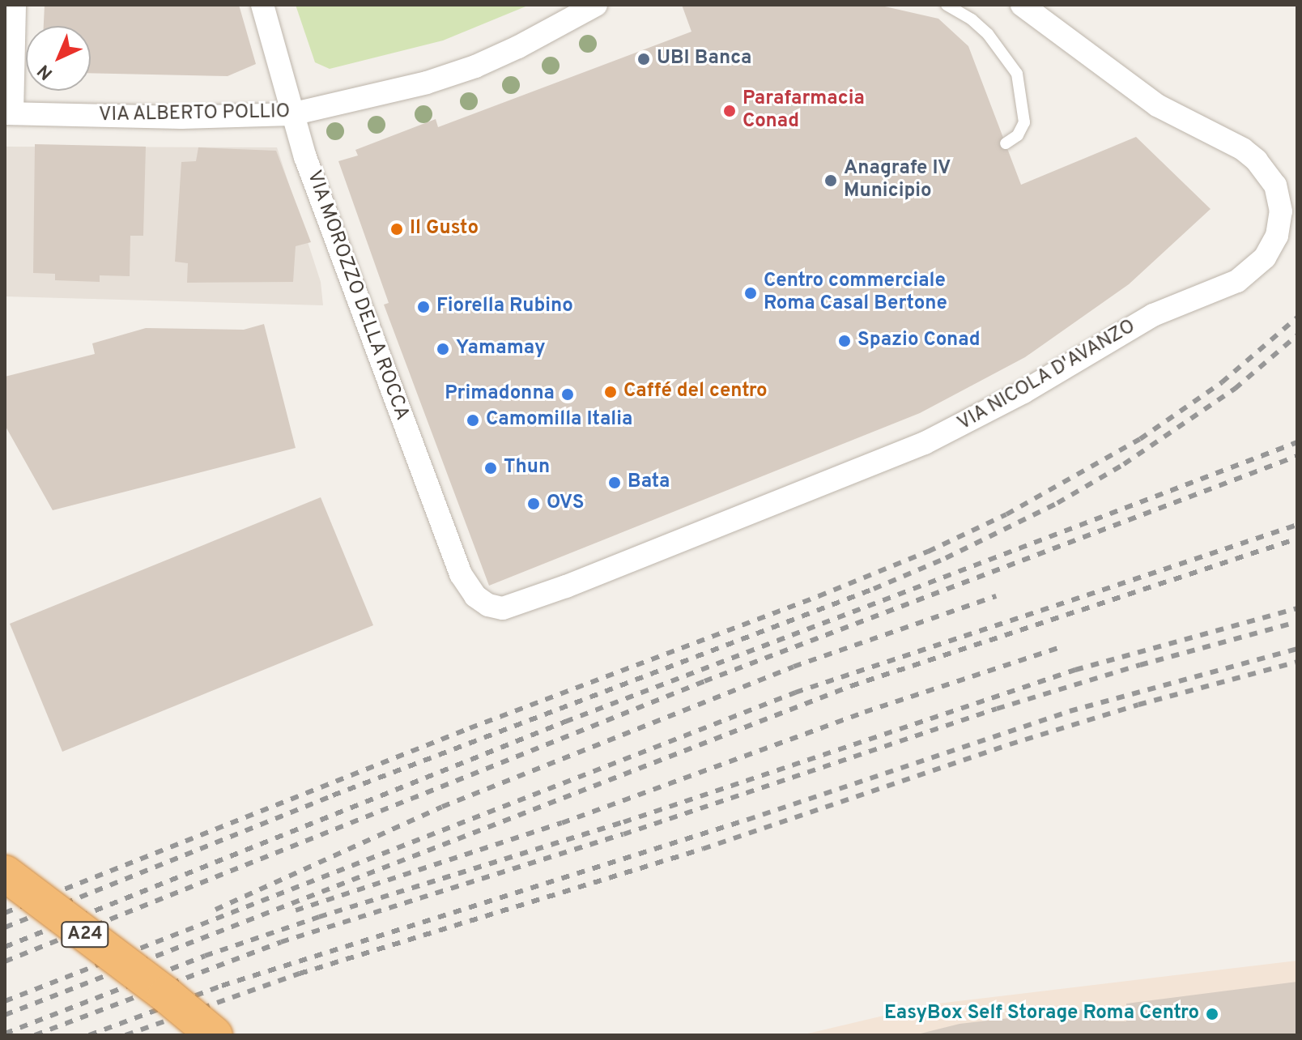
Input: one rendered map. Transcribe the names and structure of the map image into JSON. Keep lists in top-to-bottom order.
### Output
{
  "streets": {
    "highway": ["A24"],
    "street": ["VIA ALBERTO POLLIO", "VIA MOROZZO DELLA ROCCA", "VIA NICOLA D'AVANZO"]
  },
  "crossings": [
    ["VIA ALBERTO POLLIO", "VIA MOROZZO DELLA ROCCA"],
    ["VIA MOROZZO DELLA ROCCA", "VIA NICOLA D'AVANZO"]
  ],
  "places": [
    "UBI Banca",
    "Parafarmacia Conad",
    "Anagrafe IV Municipio",
    "Il Gusto",
    "Centro commerciale Roma Casal Bertone",
    "Fiorella Rubino",
    "Spazio Conad",
    "Yamamay",
    "Caffé del centro",
    "Primadonna",
    "Camomilla Italia",
    "Thun",
    "Bata",
    "OVS",
    "EasyBox Self Storage Roma Centro"
  ],
  "north": "bottom left"
}
